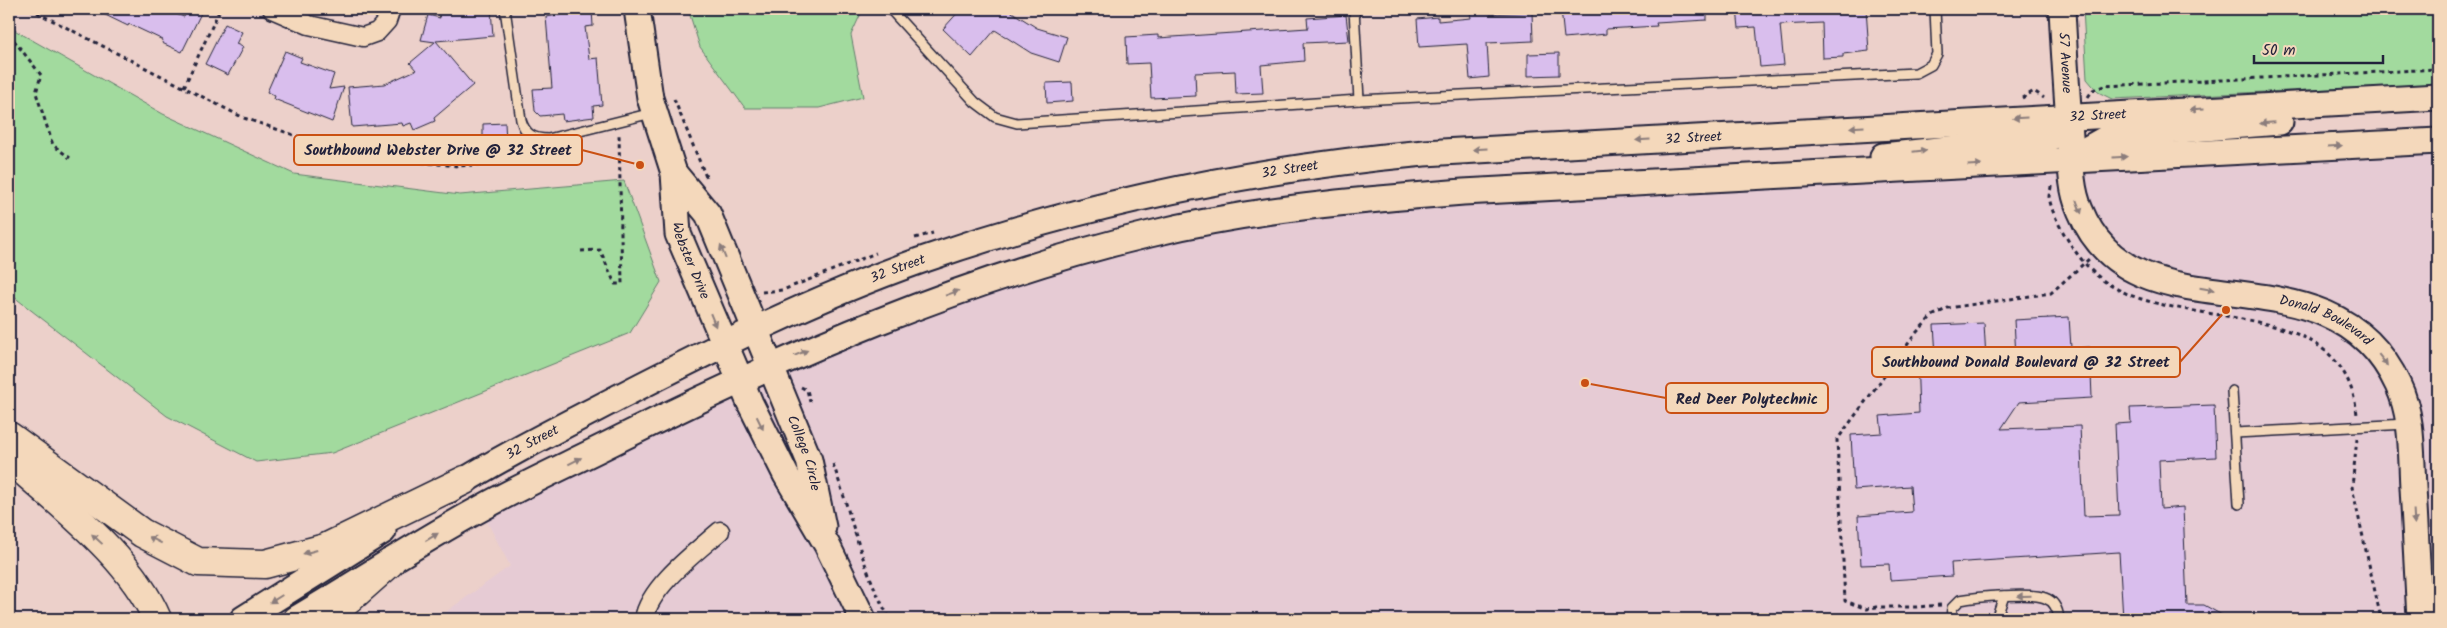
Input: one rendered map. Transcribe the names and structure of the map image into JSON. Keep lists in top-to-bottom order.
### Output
{
  "streets": {
    "main road": [
      "57 Avenue",
      "32 Street",
      "Webster Drive",
      "Donald Boulevard",
      "College Circle"
    ]
  },
  "crossings": [
    ["57 Avenue", "32 Street"],
    ["57 Avenue", "Donald Boulevard"],
    ["32 Street", "Webster Drive"],
    ["Webster Drive", "College Circle"]
  ],
  "one_way": ["Donald Boulevard"],
  "places": ["Southbound Webster Drive @ 32 Street", "Southbound Donald Boulevard @ 32 Street", "Red Deer Polytechnic"],
  "scale_bar": "50 m"
}
